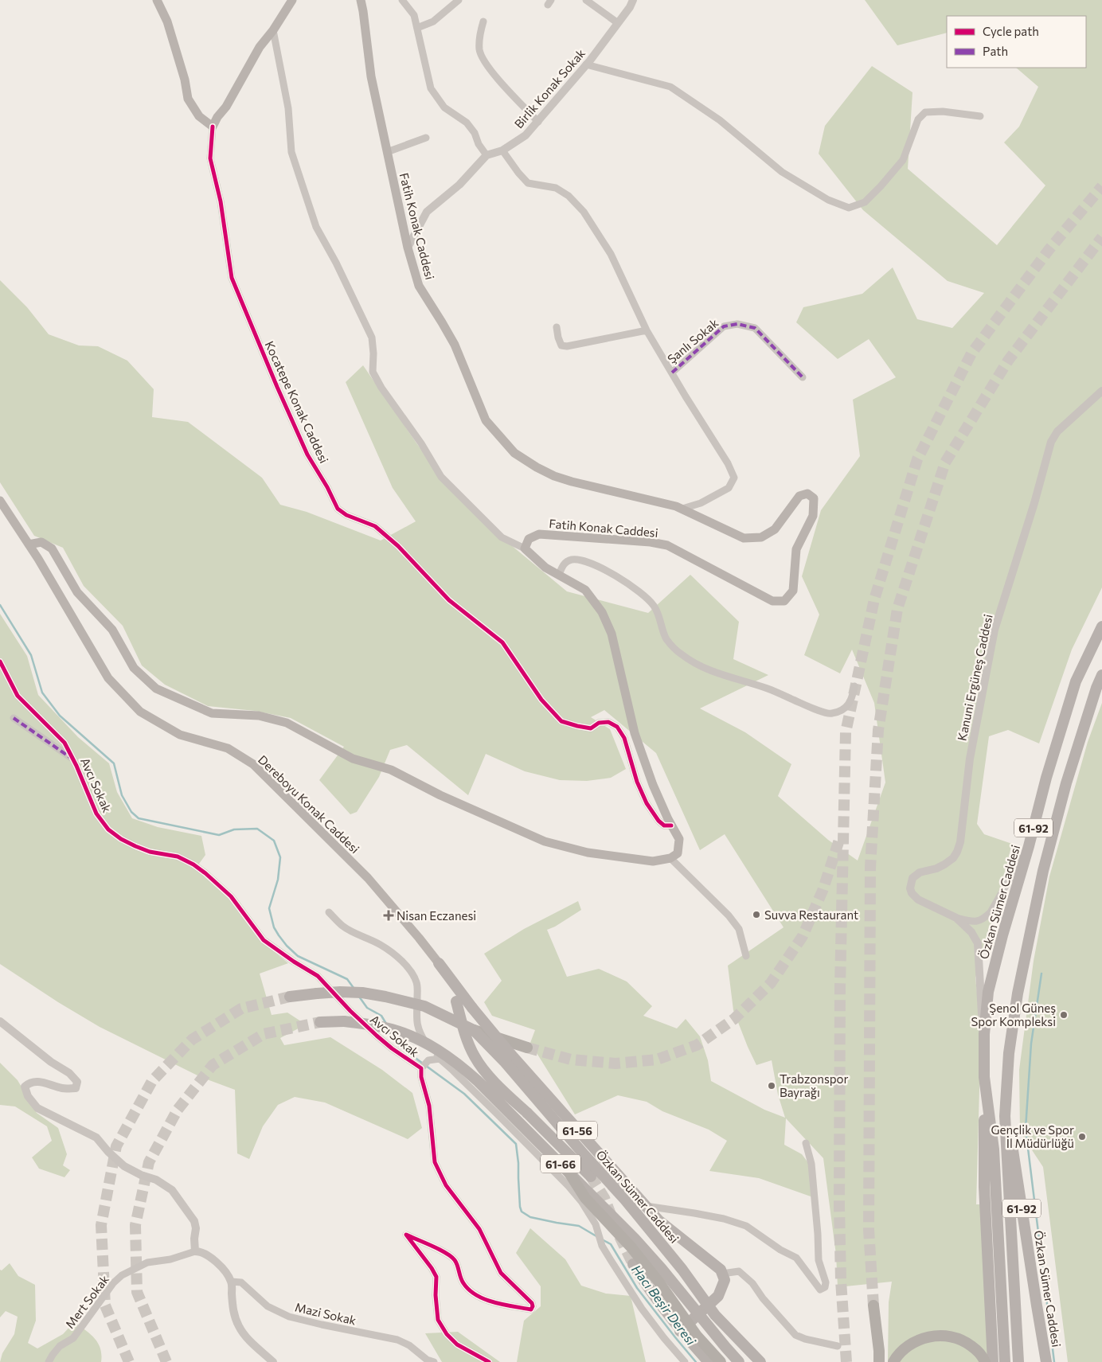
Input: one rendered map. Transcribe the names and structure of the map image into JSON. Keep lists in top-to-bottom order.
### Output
{
  "streets": {
    "main road": [
      "Fatih Konak Caddesi",
      "Kocatepe Konak Caddesi",
      "Dereboyu Konak Caddesi",
      "61-92",
      "Özkan Sümer Caddesi",
      "61-56",
      "61-66"
    ],
    "street": [
      "Birlik Konak Sokak",
      "Şanlı Sokak",
      "Kanuni Ergüneş Caddesi",
      "Avcı Sokak",
      "Mert Sokak",
      "Mazi Sokak"
    ]
  },
  "crossings": [
    ["Kanuni Ergüneş Caddesi", "Özkan Sümer Caddesi"],
    ["Dereboyu Konak Caddesi", "61-56"]
  ],
  "water": ["Hacı Beşir Deresi"],
  "places": {
    "other": [
      "Suvva Restaurant",
      "Şenol Güneş Spor Kompleksi",
      "Trabzonspor Bayrağı",
      "Gençlik ve Spor İl Müdürlüğü"
    ],
    "health": ["Nisan Eczanesi"]
  },
  "legend": ["Cycle path", "Path"]
}
